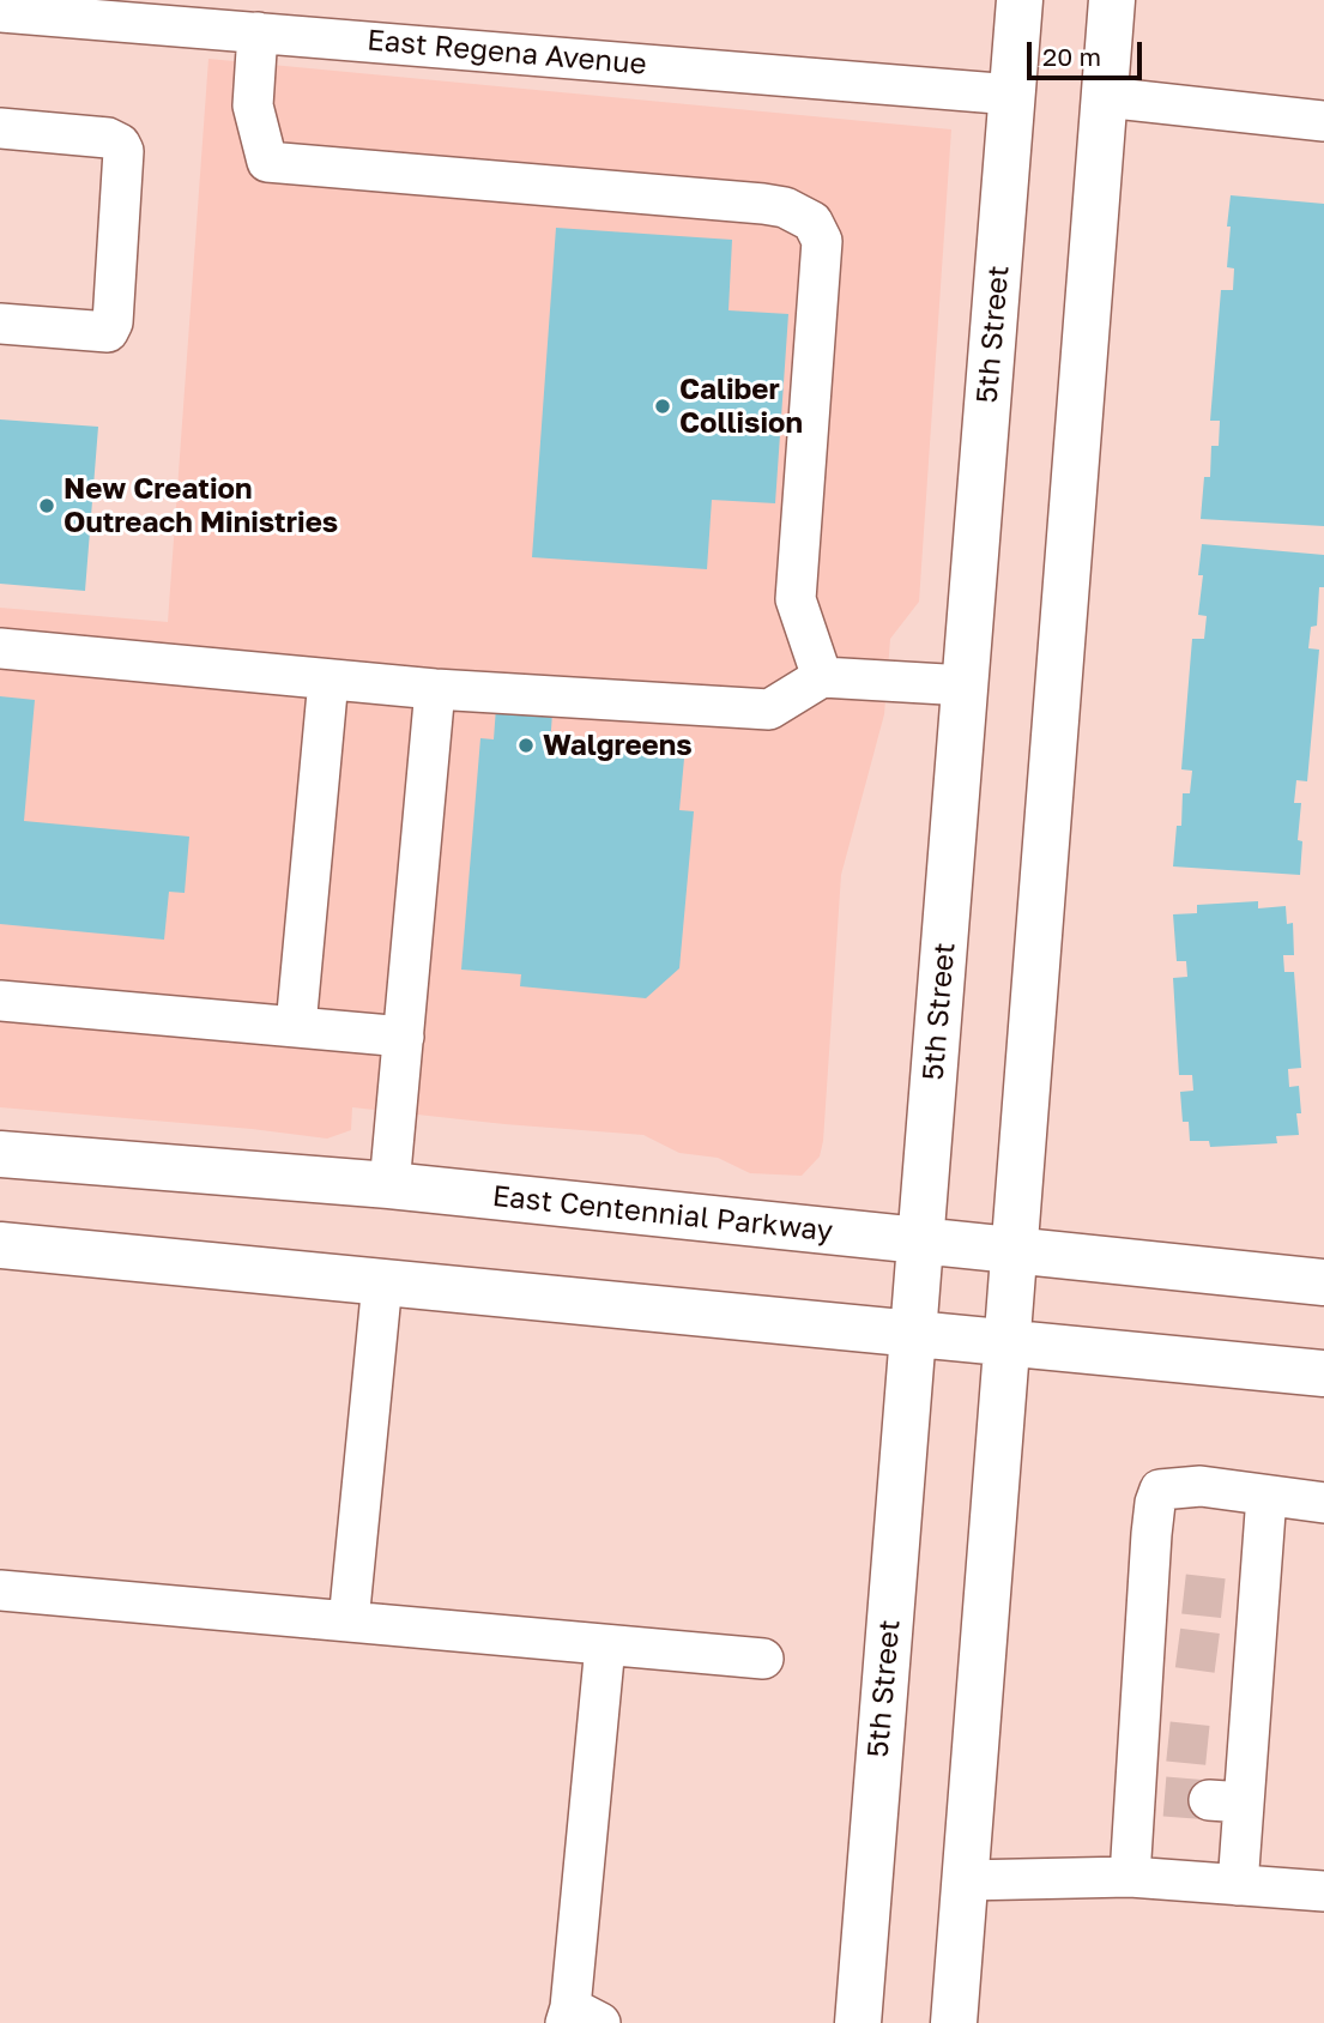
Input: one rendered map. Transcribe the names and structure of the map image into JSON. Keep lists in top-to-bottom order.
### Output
{
  "streets": {
    "main road": ["5th Street", "East Centennial Parkway"],
    "street": ["East Regena Avenue"]
  },
  "crossings": [
    ["East Regena Avenue", "5th Street"],
    ["5th Street", "East Centennial Parkway"]
  ],
  "places": ["Caliber Collision", "New Creation Outreach Ministries", "Walgreens"],
  "scale_bar": "20 m"
}
